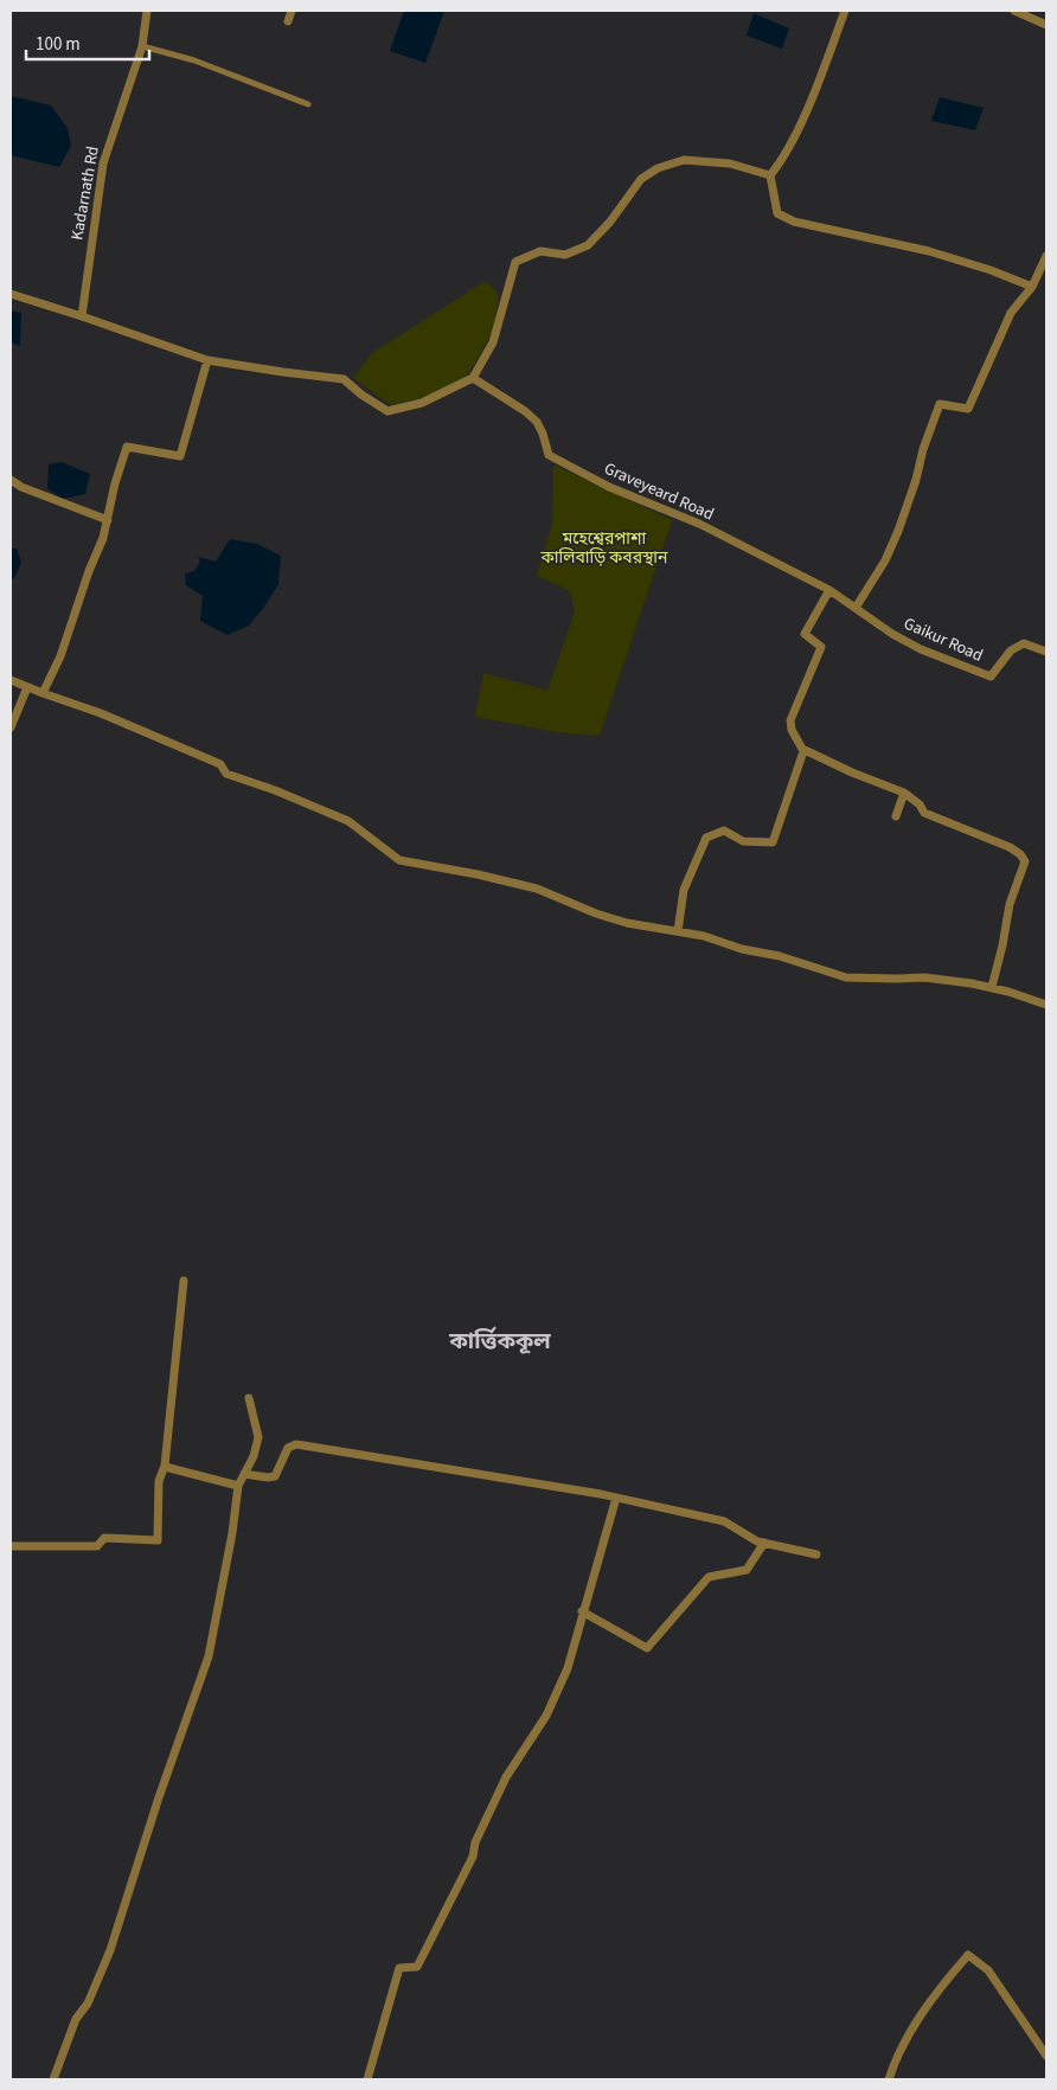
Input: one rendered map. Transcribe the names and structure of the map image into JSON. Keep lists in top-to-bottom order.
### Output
{
  "streets": {
    "street": ["Kadarnath Rd", "Graveyeard Road", "Gaikur Road"]
  },
  "crossings": [
    ["Graveyeard Road", "Gaikur Road"]
  ],
  "districts": ["কার্ত্তিককূল"],
  "parks": ["মহেশ্বেরপাশা কালিবাড়ি কবরস্থান"],
  "scale_bar": "100 m"
}
